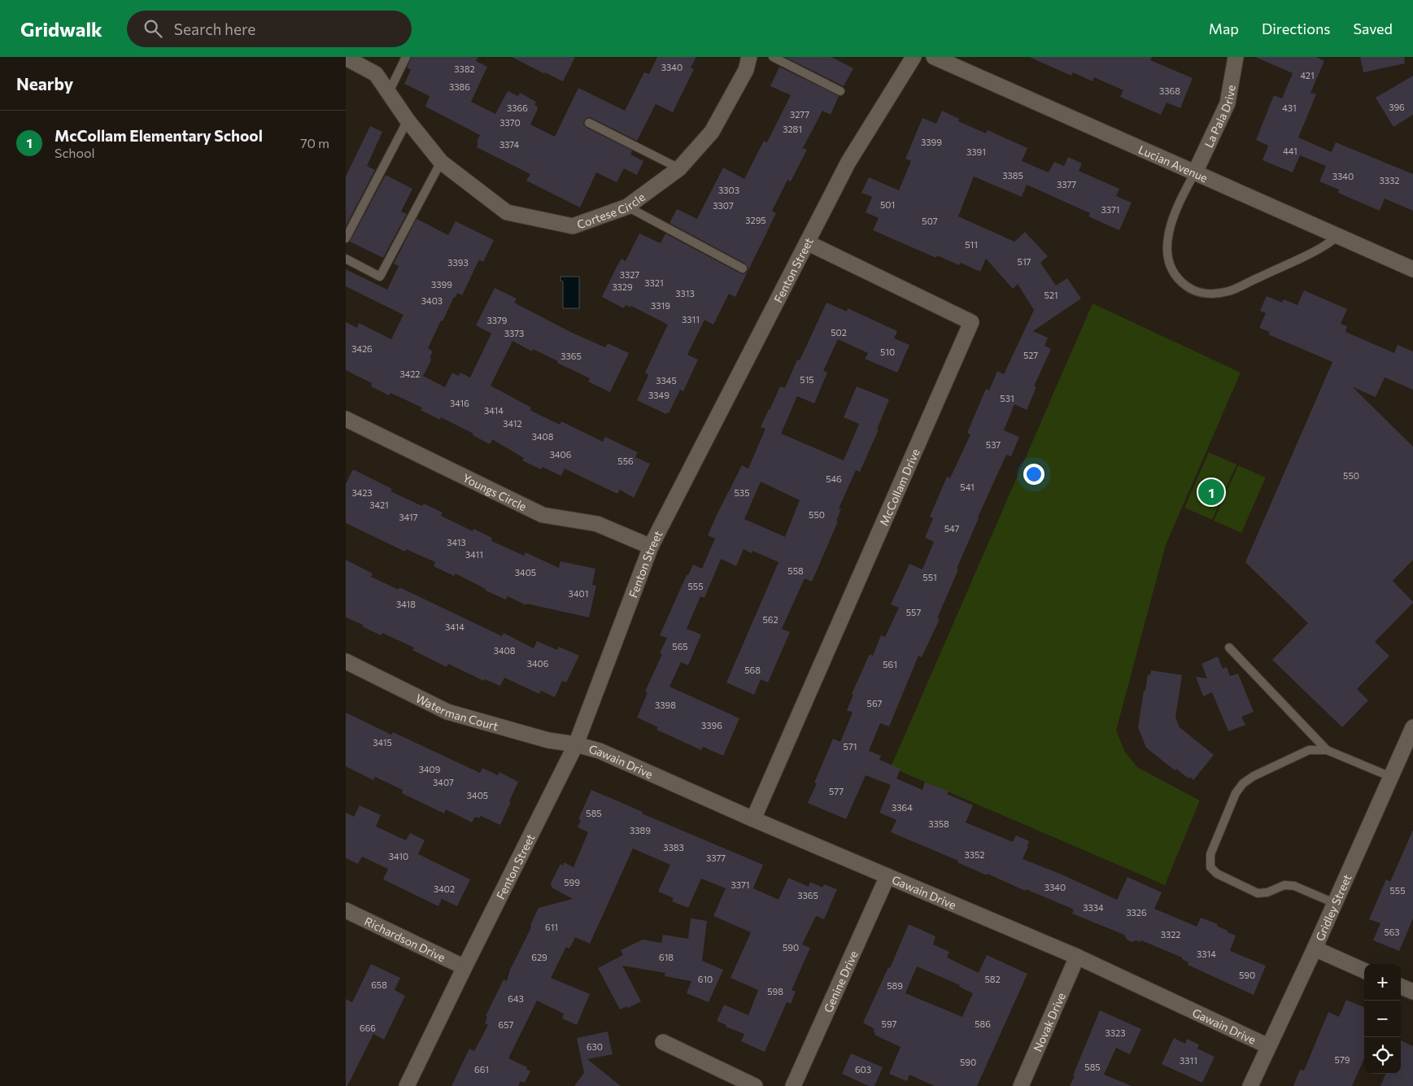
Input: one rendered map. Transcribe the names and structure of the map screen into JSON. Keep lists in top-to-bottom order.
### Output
{
  "streets": {
    "street": [
      "La Pala Drive",
      "Lucian Avenue",
      "Cortese Circle",
      "Fenton Street",
      "McCollam Drive",
      "Youngs Circle",
      "Waterman Court",
      "Gawain Drive",
      "Gridley Street",
      "Richardson Drive",
      "Genine Drive",
      "Novak Drive"
    ]
  },
  "crossings": [
    ["La Pala Drive", "Lucian Avenue"],
    ["Fenton Street", "McCollam Drive"],
    ["Fenton Street", "Youngs Circle"],
    ["Fenton Street", "Waterman Court"],
    ["Fenton Street", "Gawain Drive"],
    ["Fenton Street", "Richardson Drive"],
    ["McCollam Drive", "Gawain Drive"],
    ["Waterman Court", "Gawain Drive"],
    ["Gawain Drive", "Gridley Street"],
    ["Gawain Drive", "Genine Drive"],
    ["Gawain Drive", "Novak Drive"]
  ],
  "house_numbers": [
    "3340",
    "3382",
    "421",
    "3386",
    "3368",
    "396",
    "3366",
    "431",
    "3277",
    "3370",
    "3281",
    "3399",
    "3374",
    "441",
    "3391",
    "3385",
    "3340",
    "3332",
    "3377",
    "3303",
    "501",
    "3307",
    "3371",
    "3295",
    "507",
    "511",
    "517",
    "3393",
    "3327",
    "3321",
    "3399",
    "3329",
    "3313",
    "521",
    "3403",
    "3319",
    "3311",
    "3379",
    "502",
    "3373",
    "3426",
    "510",
    "527",
    "3365",
    "3422",
    "515",
    "3345",
    "3349",
    "531",
    "3416",
    "3414",
    "3412",
    "3408",
    "537",
    "3406",
    "556",
    "550",
    "546",
    "541",
    "3423",
    "535",
    "3421",
    "550",
    "3417",
    "547",
    "3413",
    "3411",
    "558",
    "3405",
    "551",
    "555",
    "3401",
    "3418",
    "557",
    "562",
    "3414",
    "565",
    "3408",
    "3406",
    "561",
    "568",
    "567",
    "3398",
    "3396",
    "3415",
    "571",
    "3409",
    "3407",
    "577",
    "3405",
    "3364",
    "585",
    "3358",
    "3389",
    "3383",
    "3352",
    "3410",
    "3377",
    "599",
    "3371",
    "3340",
    "3402",
    "555",
    "3365",
    "3334",
    "3326",
    "611",
    "563",
    "3322",
    "590",
    "3314",
    "629",
    "618",
    "590",
    "610",
    "582",
    "658",
    "589",
    "598",
    "643",
    "597",
    "586",
    "657",
    "666",
    "3323",
    "630",
    "579",
    "3311",
    "590",
    "585",
    "661",
    "603"
  ],
  "page": {
    "header": "Gridwalk",
    "search": "Search here",
    "nav": ["Map", "Directions", "Saved"],
    "heading": "Nearby",
    "list": [
      {
        "mark": "1",
        "name": "McCollam Elementary School",
        "note": "School",
        "value": "70 m"
      }
    ],
    "pins": "1",
    "map_buttons": ["+", "−"]
  }
}
